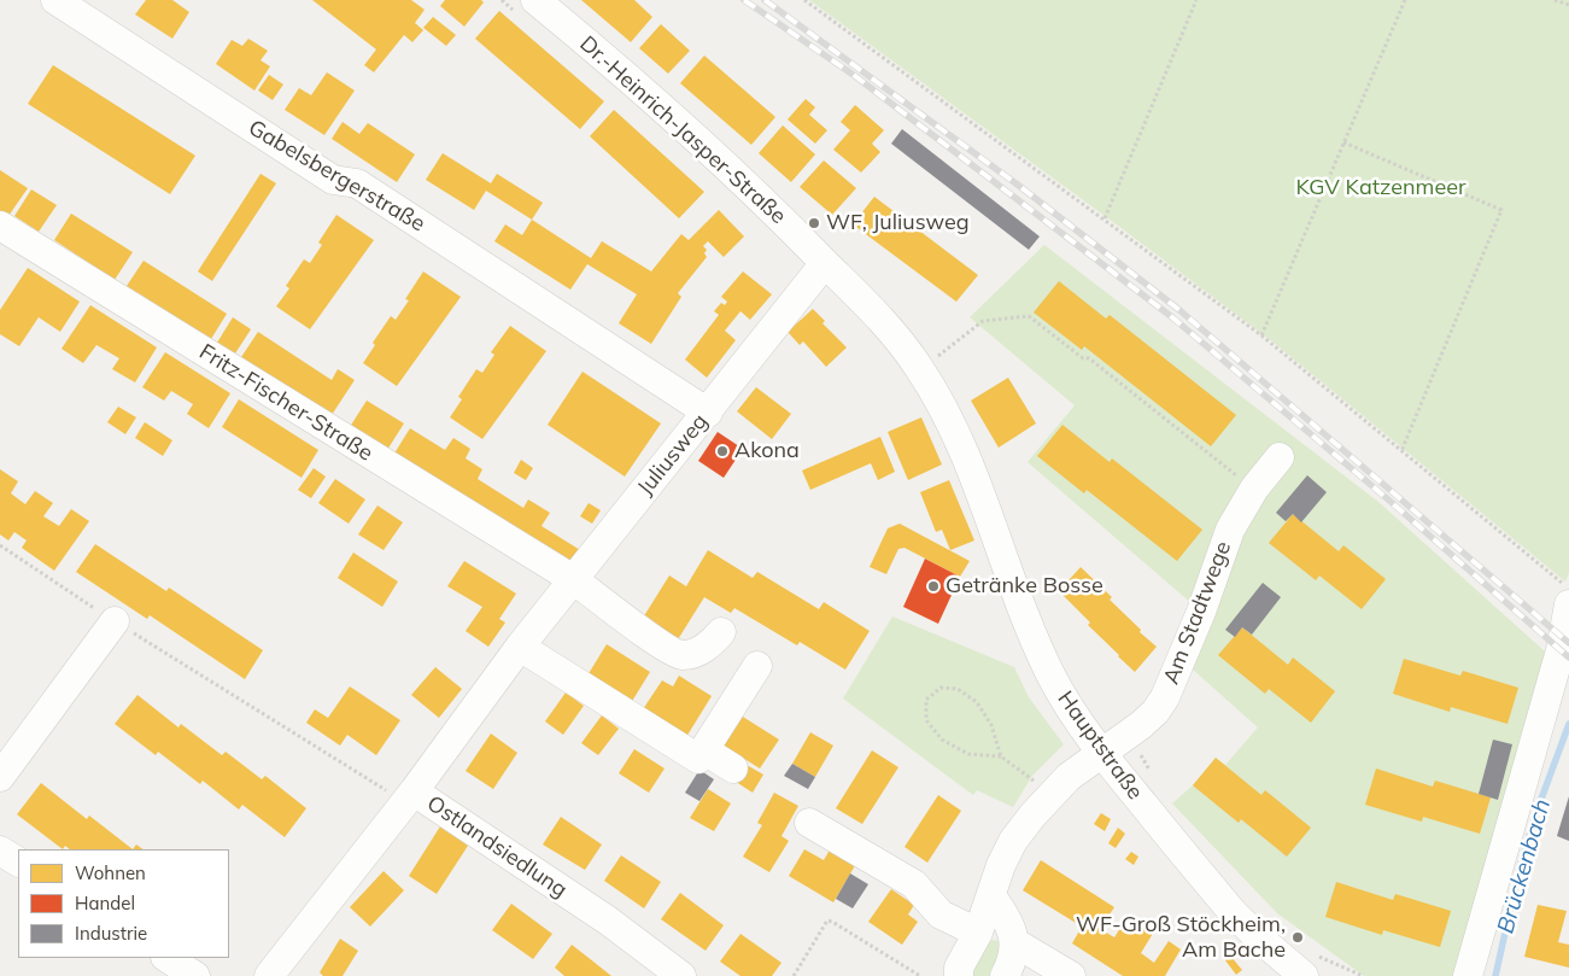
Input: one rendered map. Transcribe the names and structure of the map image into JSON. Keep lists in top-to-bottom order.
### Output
{
  "streets": {
    "street": [
      "Dr.-Heinrich-Jasper-Straße",
      "Gabelsbergerstraße",
      "Fritz-Fischer-Straße",
      "Juliusweg",
      "Am Stadtwege",
      "Hauptstraße",
      "Ostlandsiedlung"
    ]
  },
  "crossings": [
    ["Dr.-Heinrich-Jasper-Straße", "Juliusweg"],
    ["Dr.-Heinrich-Jasper-Straße", "Hauptstraße"],
    ["Gabelsbergerstraße", "Juliusweg"],
    ["Fritz-Fischer-Straße", "Juliusweg"],
    ["Juliusweg", "Hauptstraße"],
    ["Juliusweg", "Ostlandsiedlung"],
    ["Am Stadtwege", "Hauptstraße"]
  ],
  "water": ["Brückenbach"],
  "parks": ["KGV Katzenmeer"],
  "places": [
    "WF, Juliusweg",
    "Akona",
    "Getränke Bosse",
    "WF-Groß Stöckheim, Am Bache"
  ],
  "legend": ["Wohnen", "Handel", "Industrie"]
}
